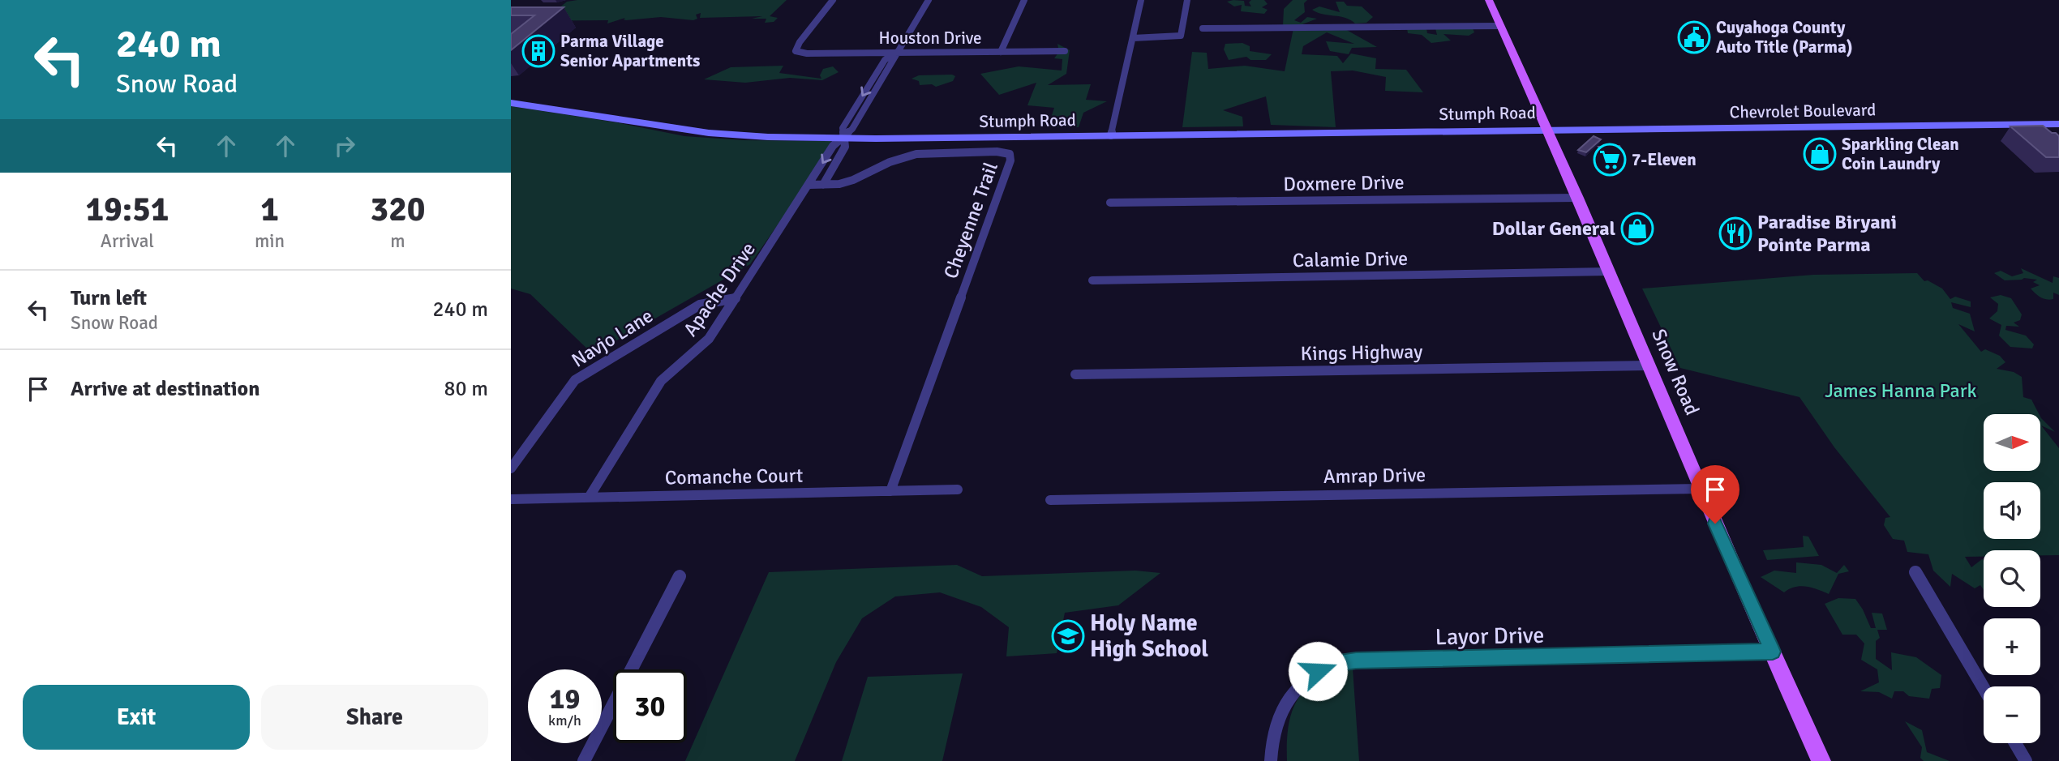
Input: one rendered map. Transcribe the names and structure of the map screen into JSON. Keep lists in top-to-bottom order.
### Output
{
  "streets": {
    "main road": ["Chevrolet Boulevard", "Stumph Road", "Snow Road"],
    "street": [
      "Houston Drive",
      "Doxmere Drive",
      "Cheyenne Trail",
      "Calamie Drive",
      "Apache Drive",
      "Navjo Lane",
      "Kings Highway",
      "Amrap Drive",
      "Comanche Court",
      "Layor Drive"
    ]
  },
  "crossings": [
    ["Houston Drive", "Apache Drive"],
    ["Chevrolet Boulevard", "Stumph Road"],
    ["Chevrolet Boulevard", "Snow Road"],
    ["Stumph Road", "Apache Drive"],
    ["Stumph Road", "Snow Road"],
    ["Doxmere Drive", "Snow Road"],
    ["Cheyenne Trail", "Apache Drive"],
    ["Cheyenne Trail", "Comanche Court"],
    ["Calamie Drive", "Snow Road"],
    ["Apache Drive", "Navjo Lane"],
    ["Apache Drive", "Comanche Court"],
    ["Kings Highway", "Snow Road"],
    ["Snow Road", "Amrap Drive"],
    ["Snow Road", "Layor Drive"]
  ],
  "parks": ["James Hanna Park"],
  "places": {
    "public building": ["Cuyahoga County Auto Title (Parma)"],
    "building": ["Parma Village Senior Apartments"],
    "shop": ["Sparkling Clean Coin Laundry", "Dollar General"],
    "supermarket": ["7-Eleven"],
    "restaurant": ["Paradise Biryani Pointe Parma"],
    "school or university": ["Holy Name High School"]
  },
  "north": "right",
  "page": {
    "turn": ["240 m", "Snow Road"],
    "eta": [
      "19:51",
      "Arrival",
      "1",
      "min",
      "320",
      "m"
    ],
    "list": [
      {
        "name": "Turn left",
        "note": "Snow Road",
        "value": "240 m"
      },
      {
        "name": "Arrive at destination",
        "value": "80 m"
      }
    ],
    "map_buttons": ["+", "−"],
    "speed": "19 km/h",
    "limit": "30",
    "buttons": ["Exit", "Share"]
  }
}
